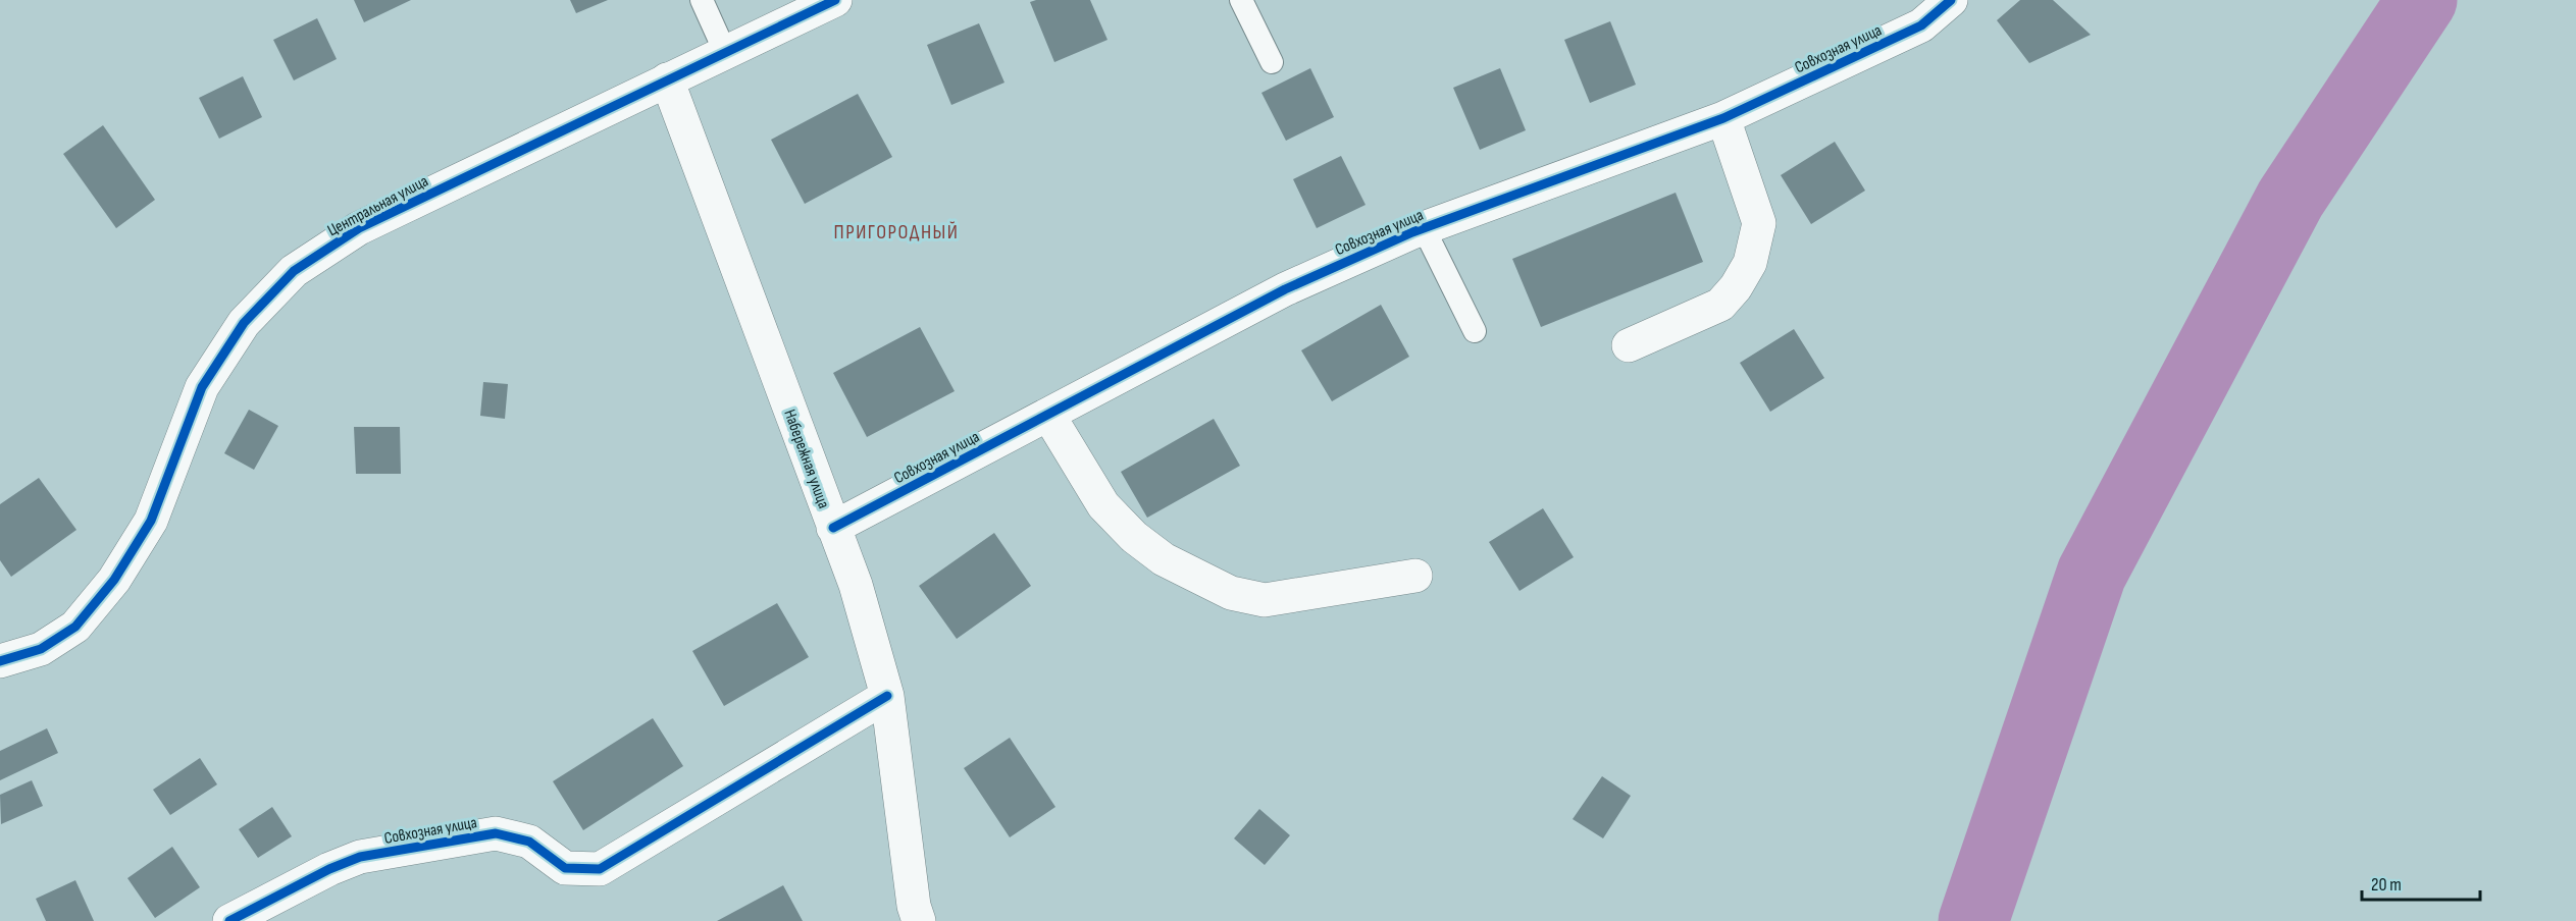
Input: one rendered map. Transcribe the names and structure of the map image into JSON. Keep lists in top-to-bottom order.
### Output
{
  "streets": {
    "street": ["Совхозная улица", "Центральная улица", "Набережная улица"]
  },
  "crossings": [
    ["Совхозная улица", "Набережная улица"],
    ["Центральная улица", "Набережная улица"]
  ],
  "districts": ["ПРИГОРОДНЫЙ"],
  "scale_bar": "20 m"
}
